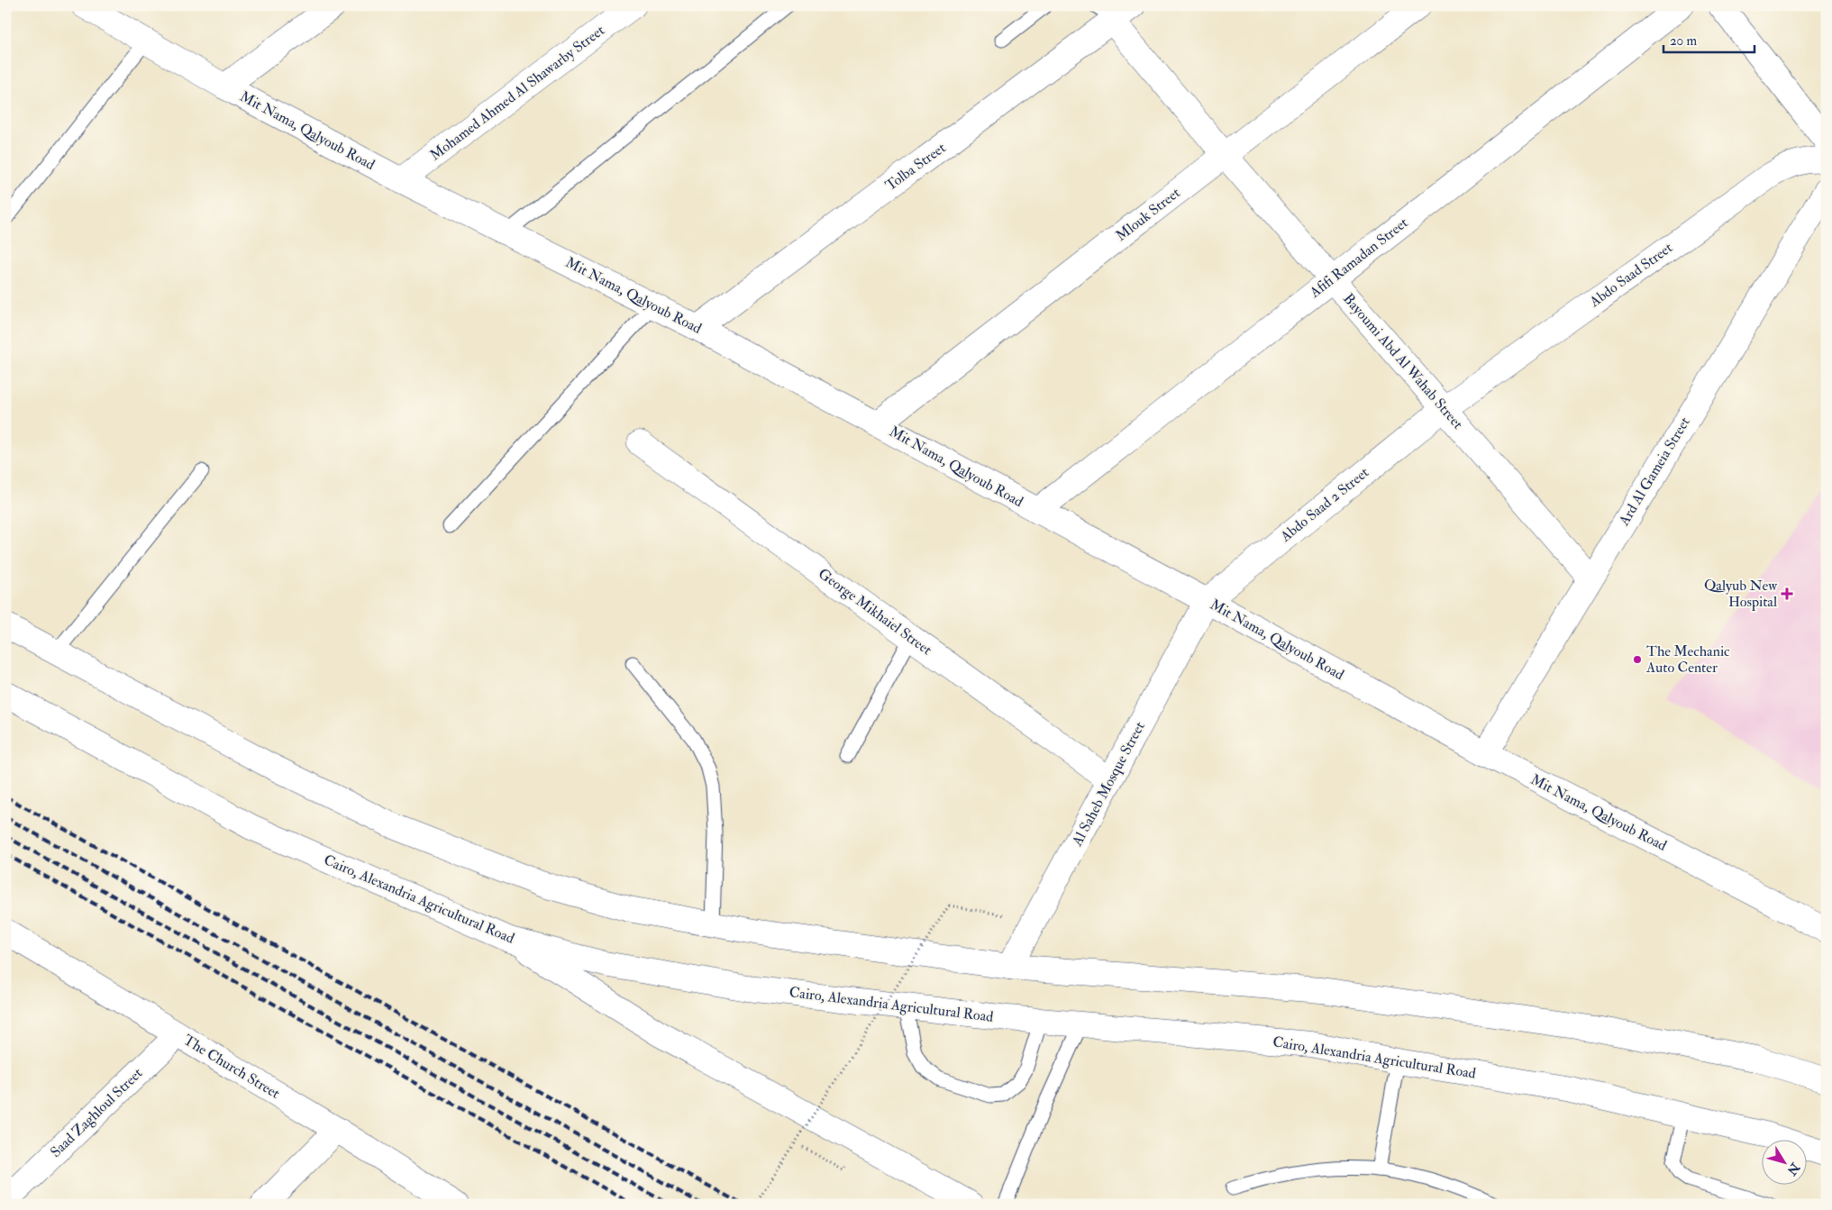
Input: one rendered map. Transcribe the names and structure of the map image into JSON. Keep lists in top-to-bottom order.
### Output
{
  "streets": {
    "main road": [
      "Mohamed Ahmed Al Shawarby Street",
      "Mit Nama, Qalyoub Road",
      "Tolba Street",
      "Mlouk Street",
      "Afifi Ramadan Street",
      "Abdo Saad Street",
      "Bayoumi Abd Al Wahab Street",
      "Ard Al Gameia Street",
      "Abdo Saad 2 Street",
      "George Mikhaiel Street",
      "Al Saheb Mosque Street",
      "Cairo, Alexandria Agricultural Road",
      "The Church Street",
      "Saad Zaghloul Street"
    ]
  },
  "crossings": [
    ["Mohamed Ahmed Al Shawarby Street", "Mit Nama, Qalyoub Road"],
    ["Mit Nama, Qalyoub Road", "Tolba Street"],
    ["Mit Nama, Qalyoub Road", "Mlouk Street"],
    ["Mit Nama, Qalyoub Road", "Afifi Ramadan Street"],
    ["Mit Nama, Qalyoub Road", "Ard Al Gameia Street"],
    ["Mit Nama, Qalyoub Road", "Abdo Saad 2 Street"],
    ["Mit Nama, Qalyoub Road", "Al Saheb Mosque Street"],
    ["Tolba Street", "Bayoumi Abd Al Wahab Street"],
    ["Mlouk Street", "Bayoumi Abd Al Wahab Street"],
    ["Afifi Ramadan Street", "Bayoumi Abd Al Wahab Street"],
    ["Abdo Saad Street", "Bayoumi Abd Al Wahab Street"],
    ["Abdo Saad Street", "Abdo Saad 2 Street"],
    ["Bayoumi Abd Al Wahab Street", "Ard Al Gameia Street"],
    ["Bayoumi Abd Al Wahab Street", "Abdo Saad 2 Street"],
    ["Abdo Saad 2 Street", "Al Saheb Mosque Street"],
    ["George Mikhaiel Street", "Al Saheb Mosque Street"],
    ["The Church Street", "Saad Zaghloul Street"]
  ],
  "places": {
    "health": ["Qalyub New Hospital"],
    "other": ["The Mechanic Auto Center"]
  },
  "scale_bar": "20 m",
  "north": "bottom right"
}
